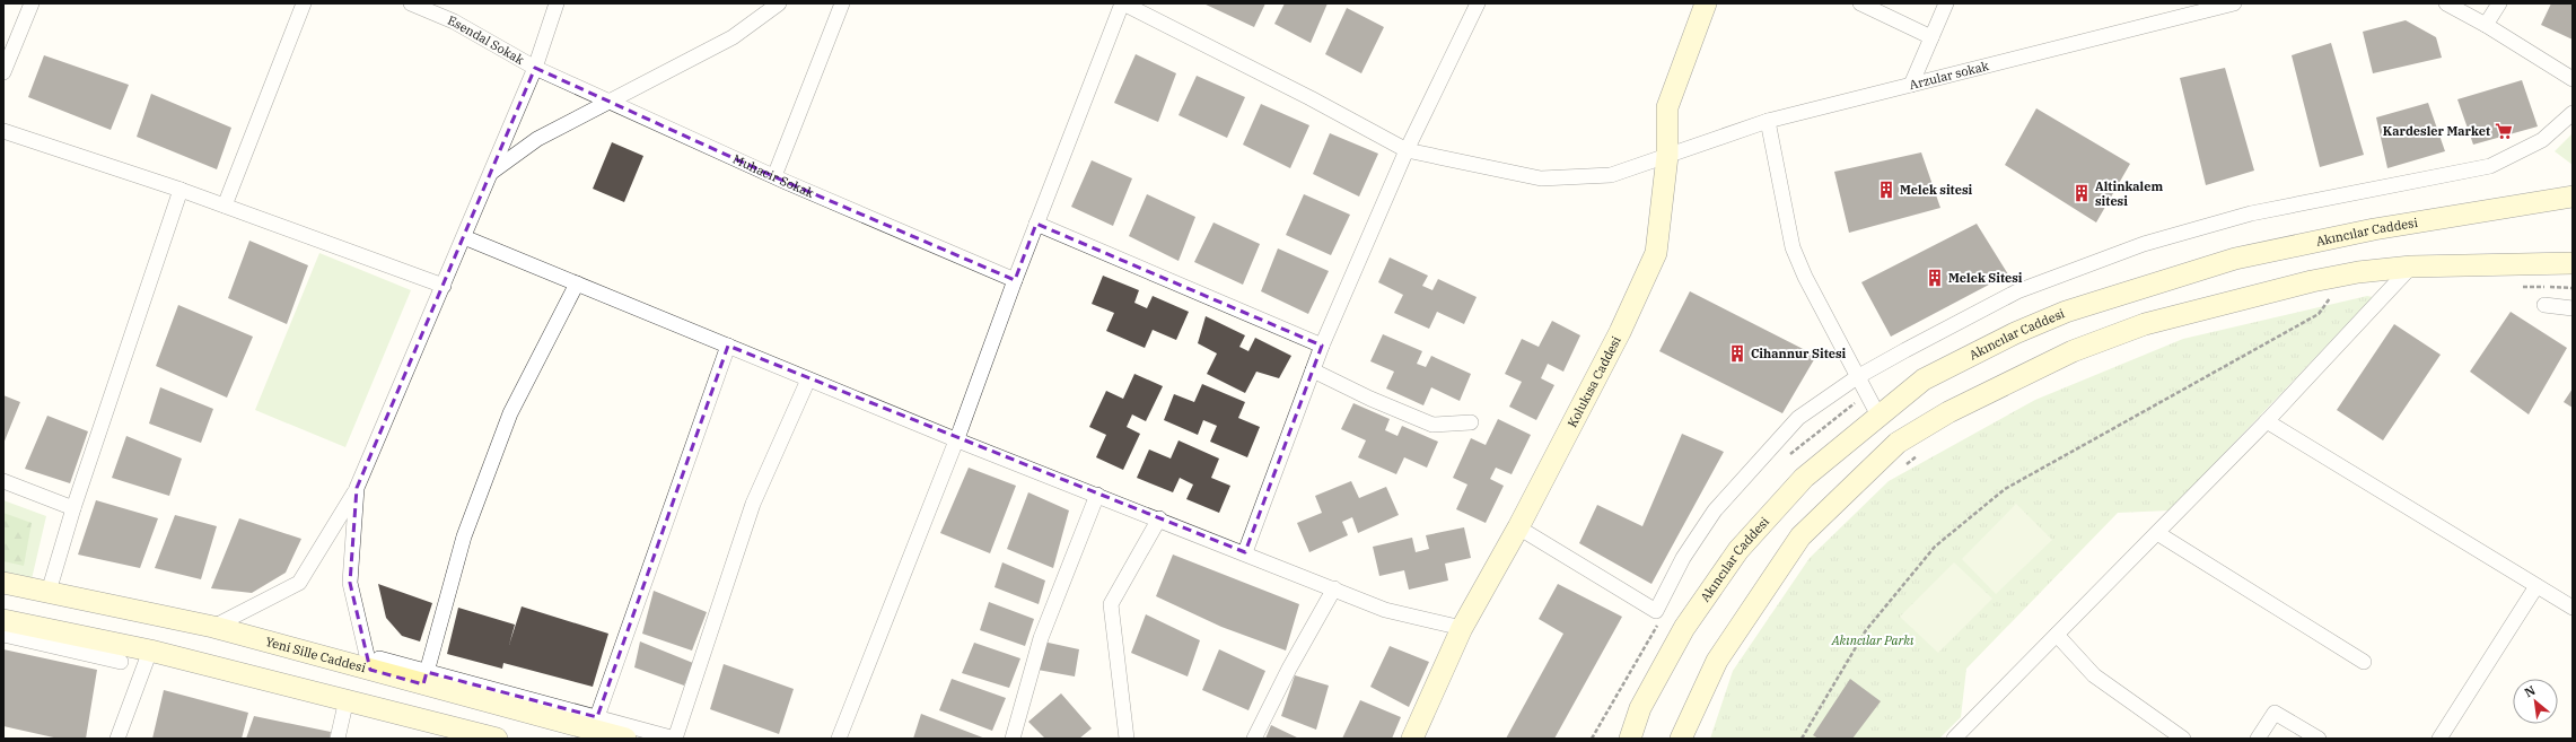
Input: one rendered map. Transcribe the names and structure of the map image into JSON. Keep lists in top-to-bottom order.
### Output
{
  "streets": {
    "main road": ["Akıncılar Caddesi", "Kolukısa Caddesi", "Yeni Sille Caddesi"],
    "street": ["Esendal Sokak", "Arzular sokak", "Muhacir Sokak"]
  },
  "crossings": [
    ["Esendal Sokak", "Muhacir Sokak"],
    ["Arzular sokak", "Kolukısa Caddesi"]
  ],
  "parks": ["Akıncılar Parkı"],
  "places": {
    "supermarket": ["Kardesler Market"],
    "building": [
      "Melek sitesi",
      "Altinkalem sitesi",
      "Melek Sitesi",
      "Cihannur Sitesi"
    ]
  },
  "north": "top left"
}
